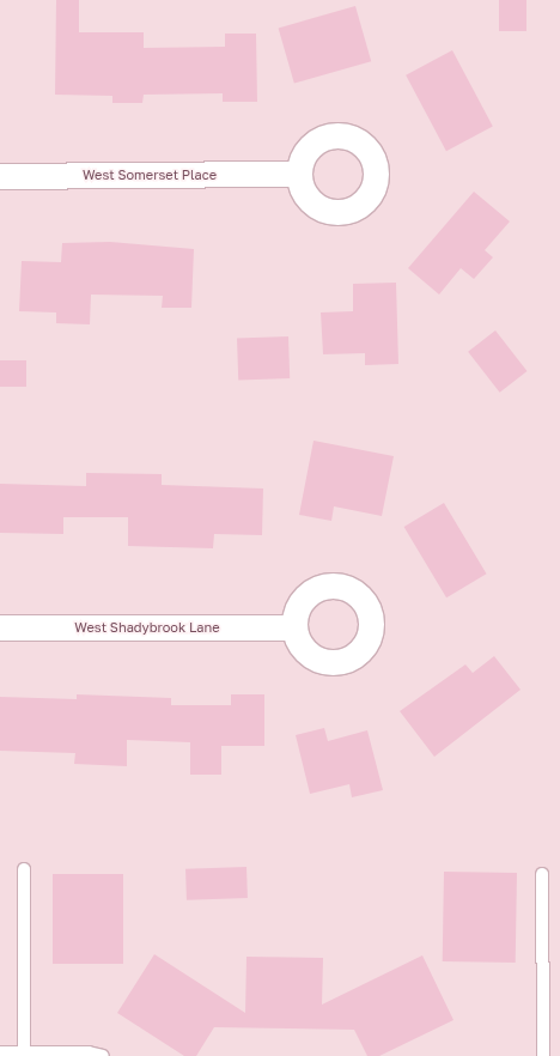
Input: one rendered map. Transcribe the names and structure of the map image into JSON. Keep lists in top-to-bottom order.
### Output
{
  "streets": {
    "street": ["West Somerset Place", "West Shadybrook Lane"]
  }
}
